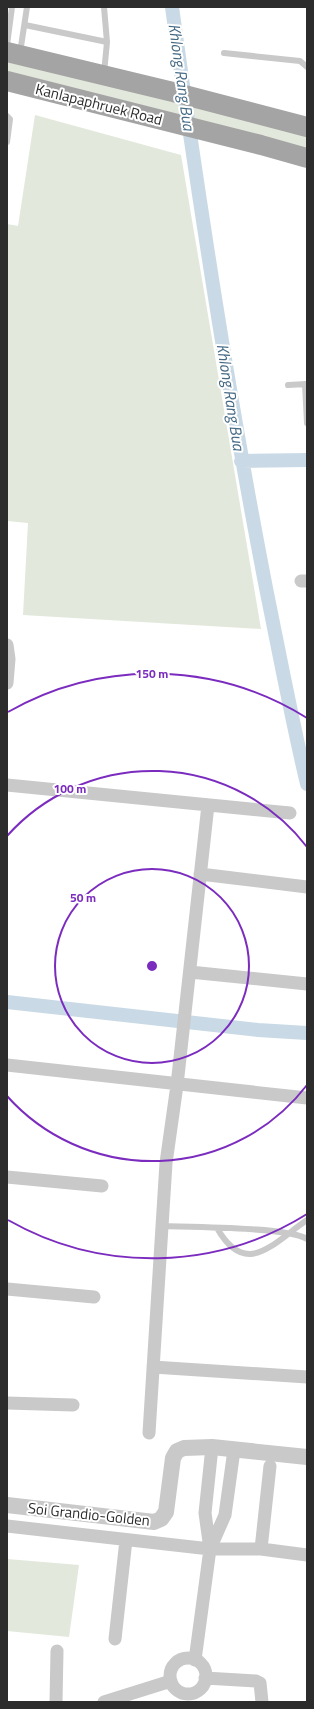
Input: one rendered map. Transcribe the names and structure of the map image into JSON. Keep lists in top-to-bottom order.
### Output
{
  "streets": {
    "main road": ["Kanlapaphruek Road"],
    "street": ["Soi Grandio-Golden"]
  },
  "water": ["Khlong Rang Bua"],
  "rings": ["150 m", "100 m", "50 m"]
}
